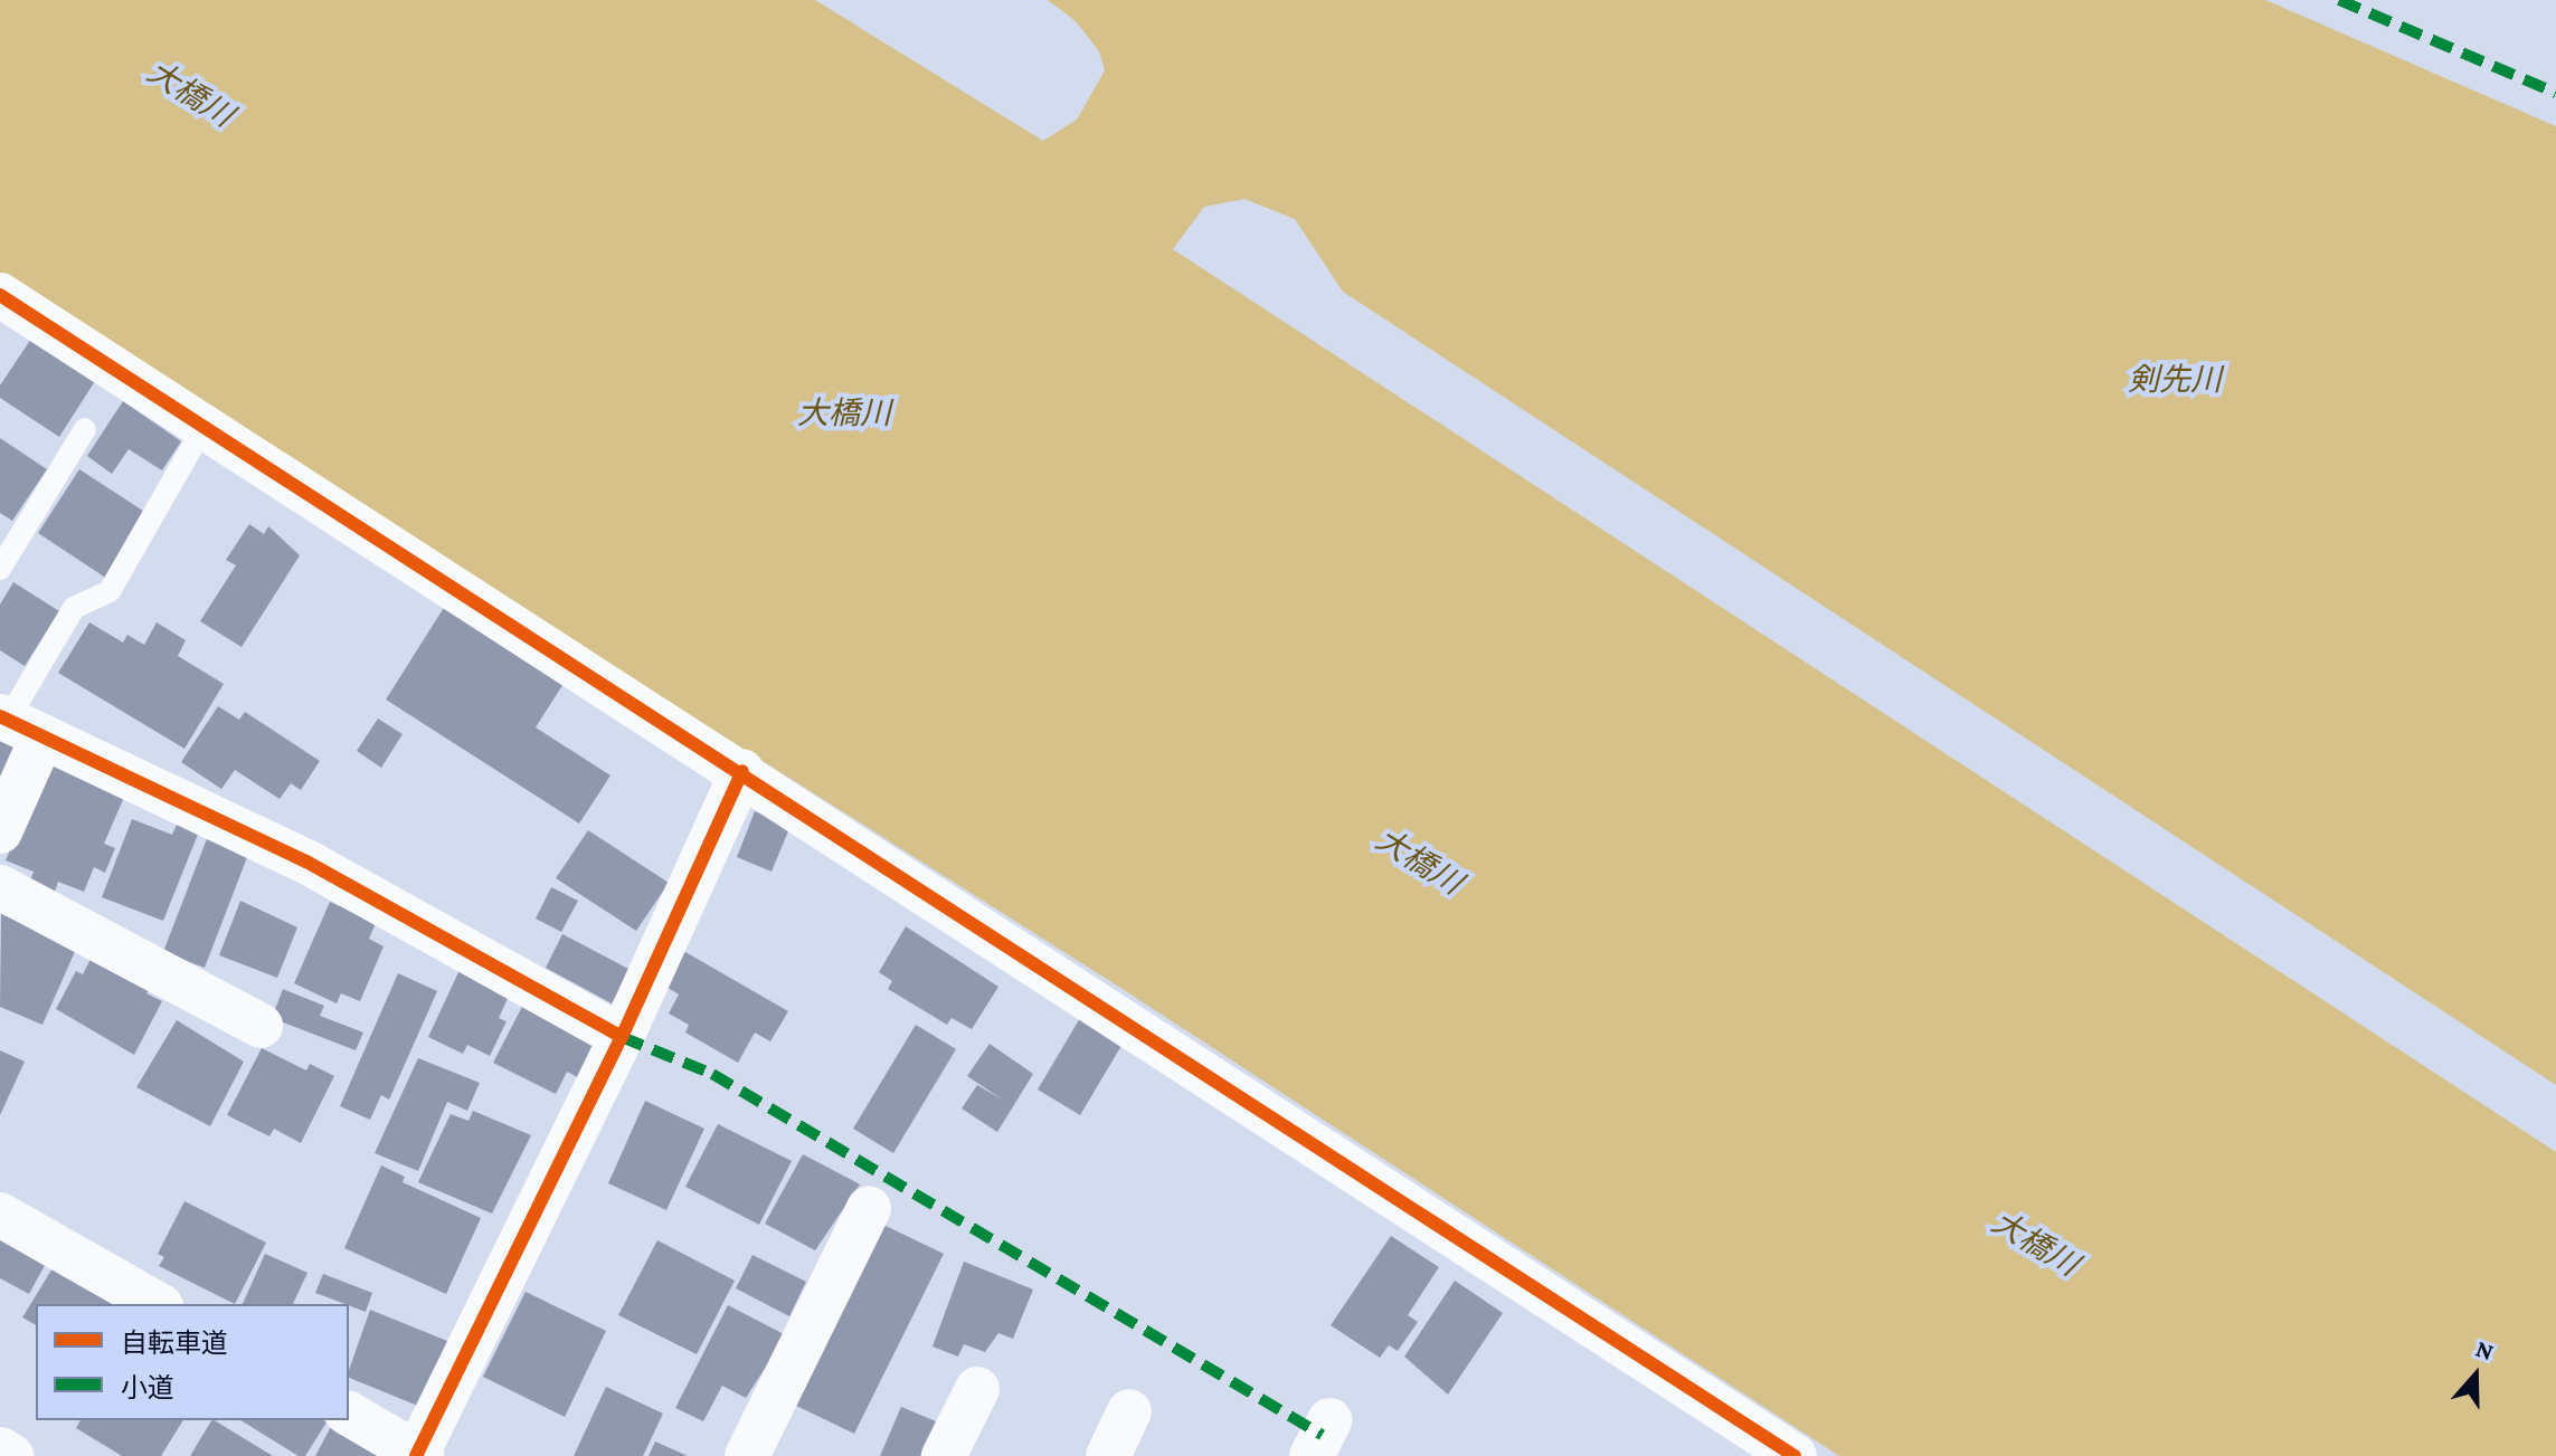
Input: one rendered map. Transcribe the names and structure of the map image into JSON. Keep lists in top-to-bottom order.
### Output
{
  "water": ["大橋川", "剣先川"],
  "legend": ["自転車道", "小道"],
  "north": "top"
}
